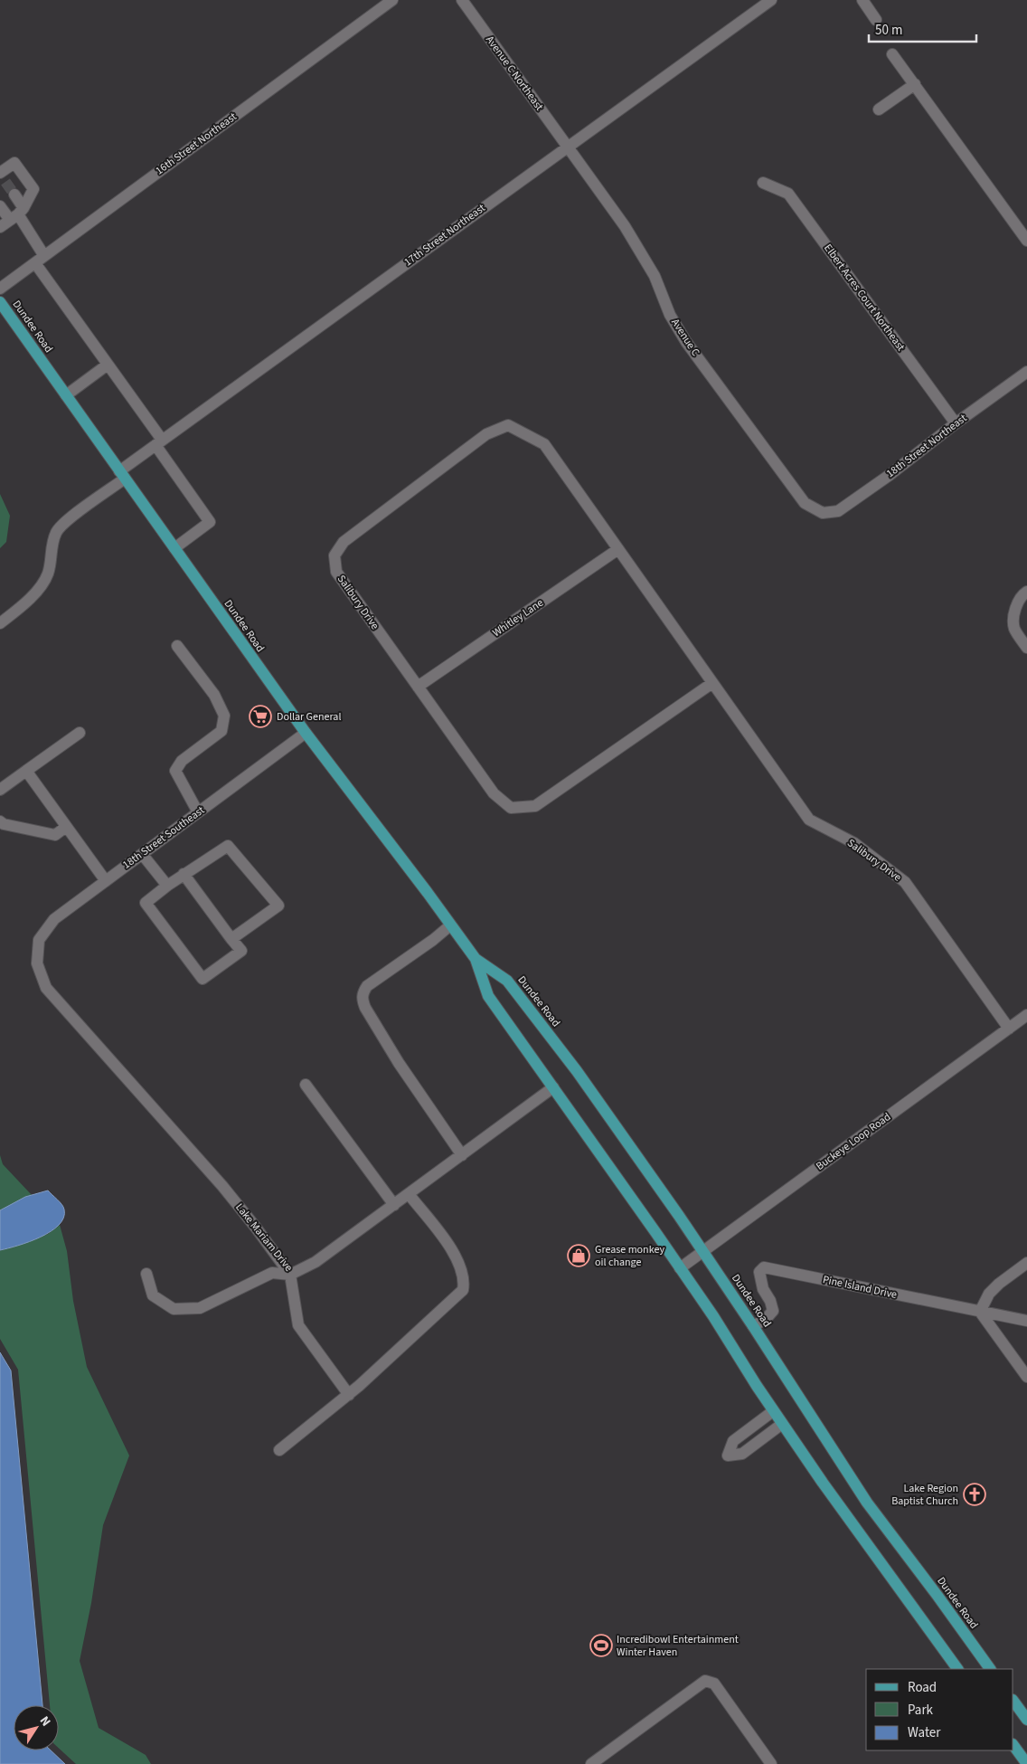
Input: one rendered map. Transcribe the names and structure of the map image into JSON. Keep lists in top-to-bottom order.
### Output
{
  "streets": {
    "main road": ["Dundee Road"],
    "street": [
      "Avenue C Northeast",
      "16th Street Northeast",
      "17th Street Northeast",
      "Elbert Acres Court Northeast",
      "Avenue C",
      "18th Street Northeast",
      "Salibury Drive",
      "Whitley Lane",
      "18th Street Southeast",
      "Buckeye Loop Road",
      "Lake Mariam Drive",
      "Pine Island Drive"
    ]
  },
  "crossings": [
    ["Avenue C Northeast", "17th Street Northeast"],
    ["Avenue C Northeast", "Avenue C"],
    ["17th Street Northeast", "Dundee Road"],
    ["17th Street Northeast", "Avenue C"],
    ["Elbert Acres Court Northeast", "18th Street Northeast"],
    ["Dundee Road", "18th Street Southeast"],
    ["Dundee Road", "Buckeye Loop Road"],
    ["Dundee Road", "Lake Mariam Drive"],
    ["Dundee Road", "Pine Island Drive"],
    ["Avenue C", "18th Street Northeast"],
    ["Salibury Drive", "Whitley Lane"],
    ["Salibury Drive", "Buckeye Loop Road"],
    ["18th Street Southeast", "Lake Mariam Drive"]
  ],
  "places": {
    "supermarket": ["Dollar General"],
    "shop": ["Grease monkey oil change"],
    "church": ["Lake Region Baptist Church"],
    "sports": ["Incredibowl Entertainment Winter Haven"]
  },
  "legend": ["Road", "Park", "Water"],
  "scale_bar": "50 m",
  "north": "top right"
}
